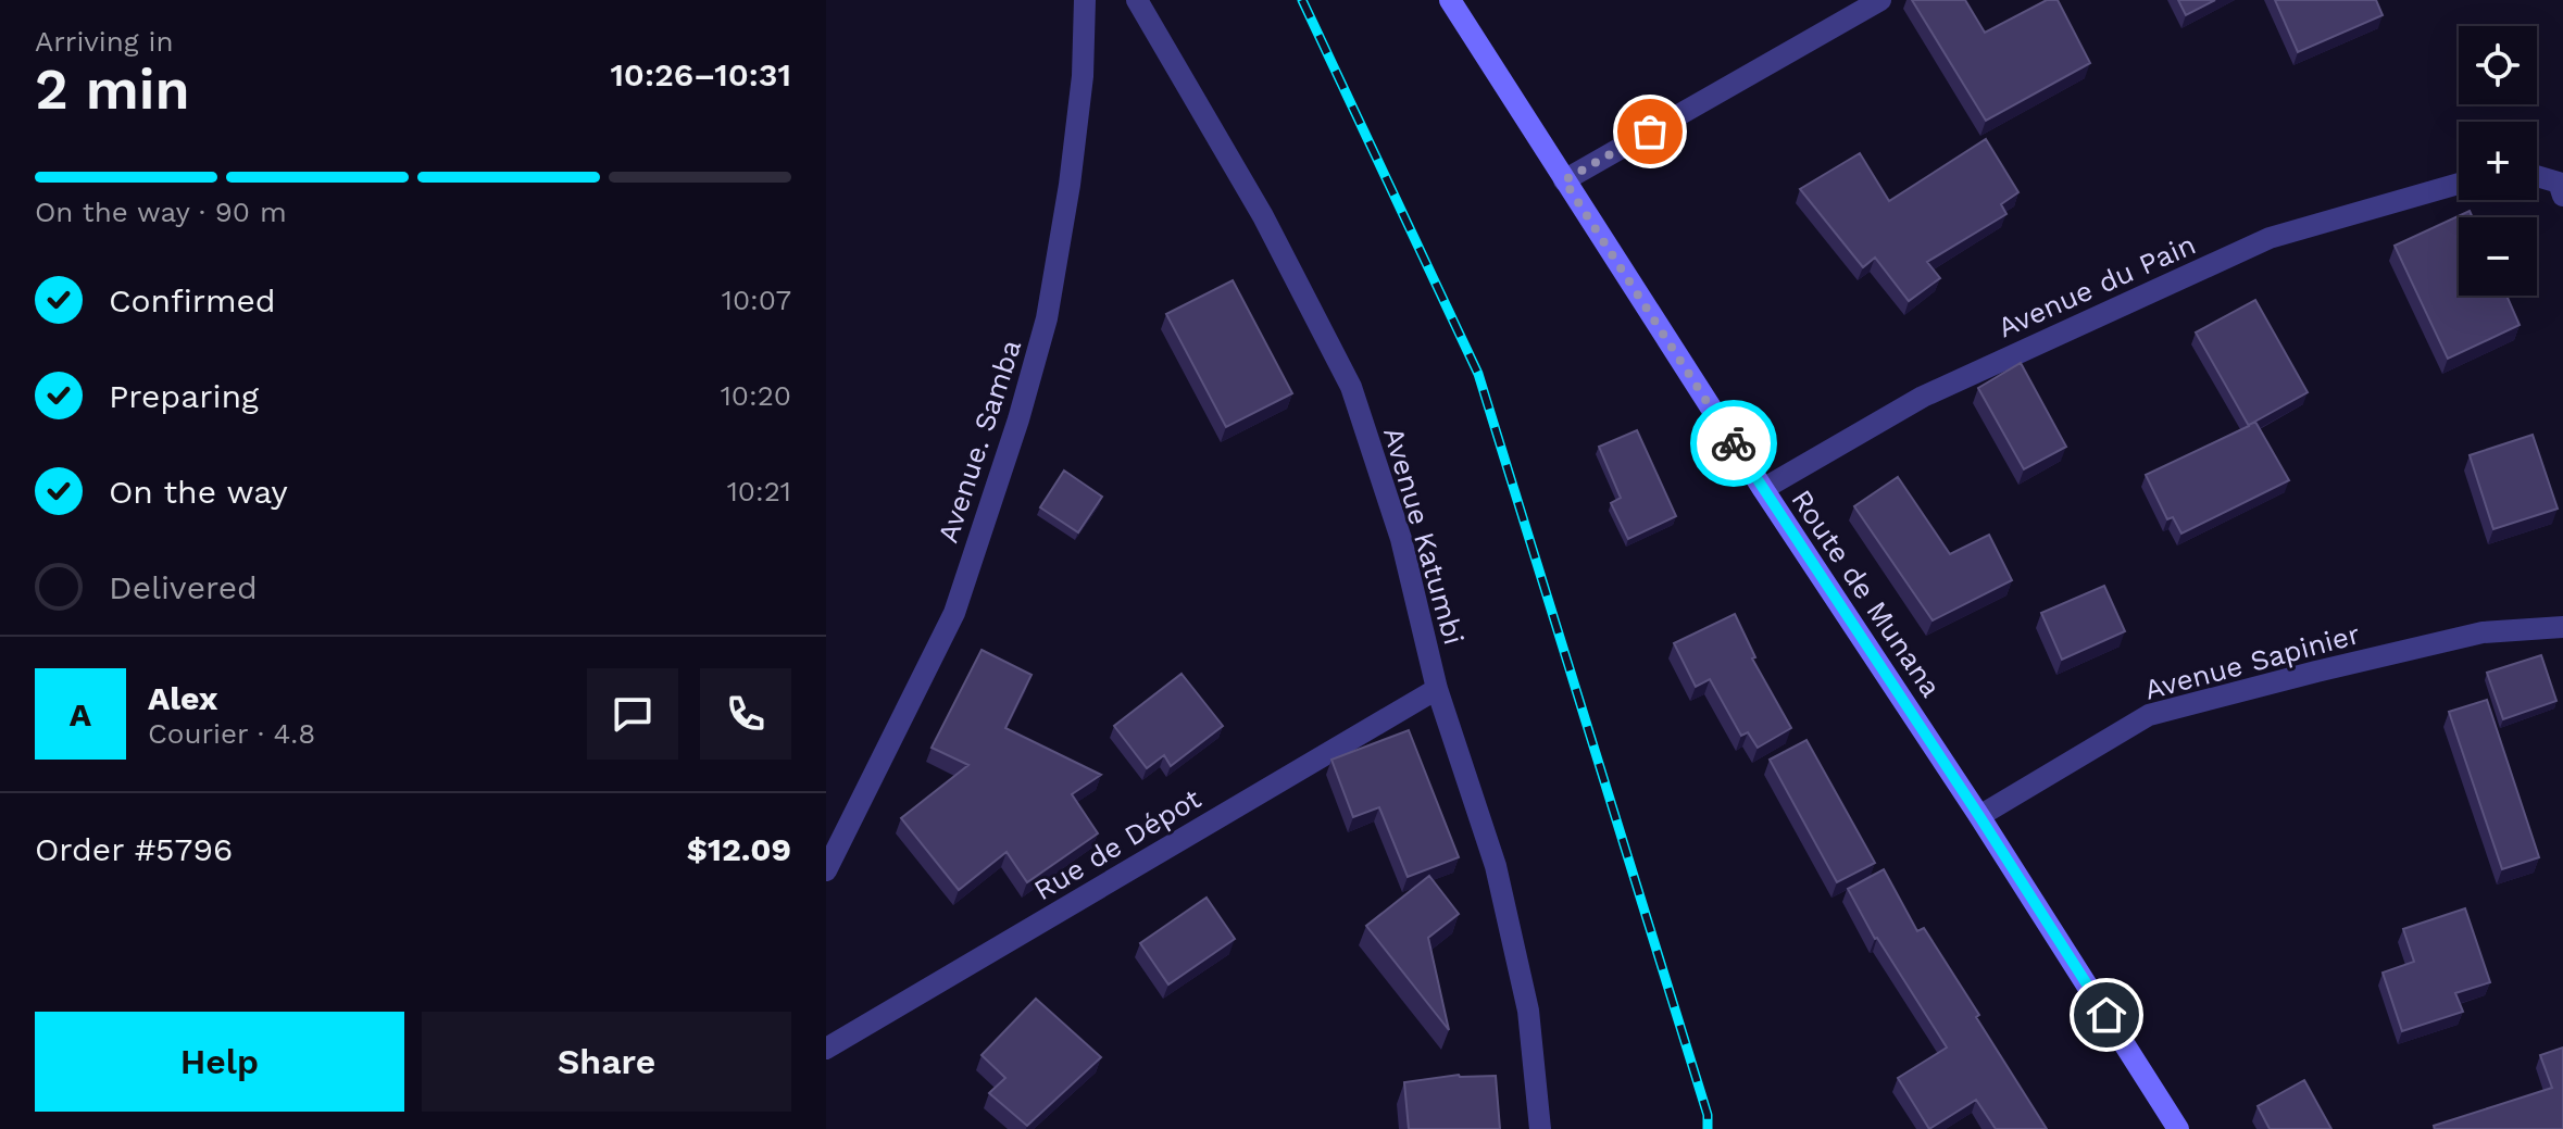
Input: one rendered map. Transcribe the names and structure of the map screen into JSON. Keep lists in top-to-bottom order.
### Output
{
  "streets": {
    "main road": ["Route de Munana"],
    "street": [
      "Avenue du Pain",
      "Avenue. Samba",
      "Avenue Katumbi",
      "Avenue Sapinier",
      "Rue de Dépot"
    ]
  },
  "crossings": [
    ["Avenue du Pain", "Route de Munana"],
    ["Avenue Katumbi", "Rue de Dépot"],
    ["Route de Munana", "Avenue Sapinier"]
  ],
  "page": {
    "heading": ["2 min", "Arriving in", "10:26–10:31"],
    "panel": [
      "Alex",
      "Courier · 4.8",
      "Order #5796",
      "$12.09"
    ],
    "map_buttons": ["+", "−"],
    "bar": "On the way · 90 m",
    "list": [
      ["Confirmed", "10:07"],
      ["Preparing", "10:20"],
      ["On the way", "10:21"],
      "Delivered"
    ],
    "round": "A",
    "buttons": ["Help", "Share"]
  }
}
